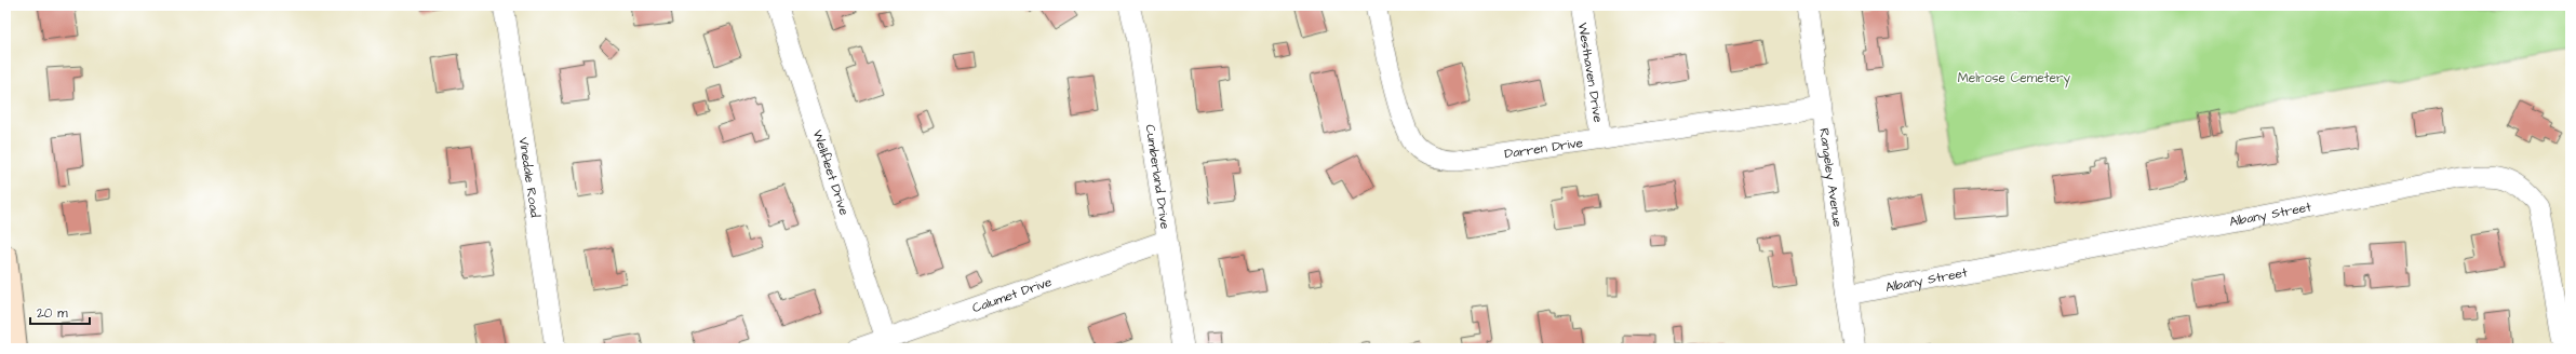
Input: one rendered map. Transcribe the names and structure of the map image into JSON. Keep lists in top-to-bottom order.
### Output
{
  "streets": {
    "street": [
      "Westhaven Drive",
      "Darren Drive",
      "Wellfleet Drive",
      "Vinedale Road",
      "Cumberland Drive",
      "Rangeley Avenue",
      "Albany Street",
      "Calumet Drive"
    ]
  },
  "crossings": [
    ["Westhaven Drive", "Darren Drive"],
    ["Darren Drive", "Rangeley Avenue"],
    ["Wellfleet Drive", "Calumet Drive"],
    ["Cumberland Drive", "Calumet Drive"],
    ["Rangeley Avenue", "Albany Street"]
  ],
  "parks": ["Melrose Cemetery"],
  "scale_bar": "20 m"
}
